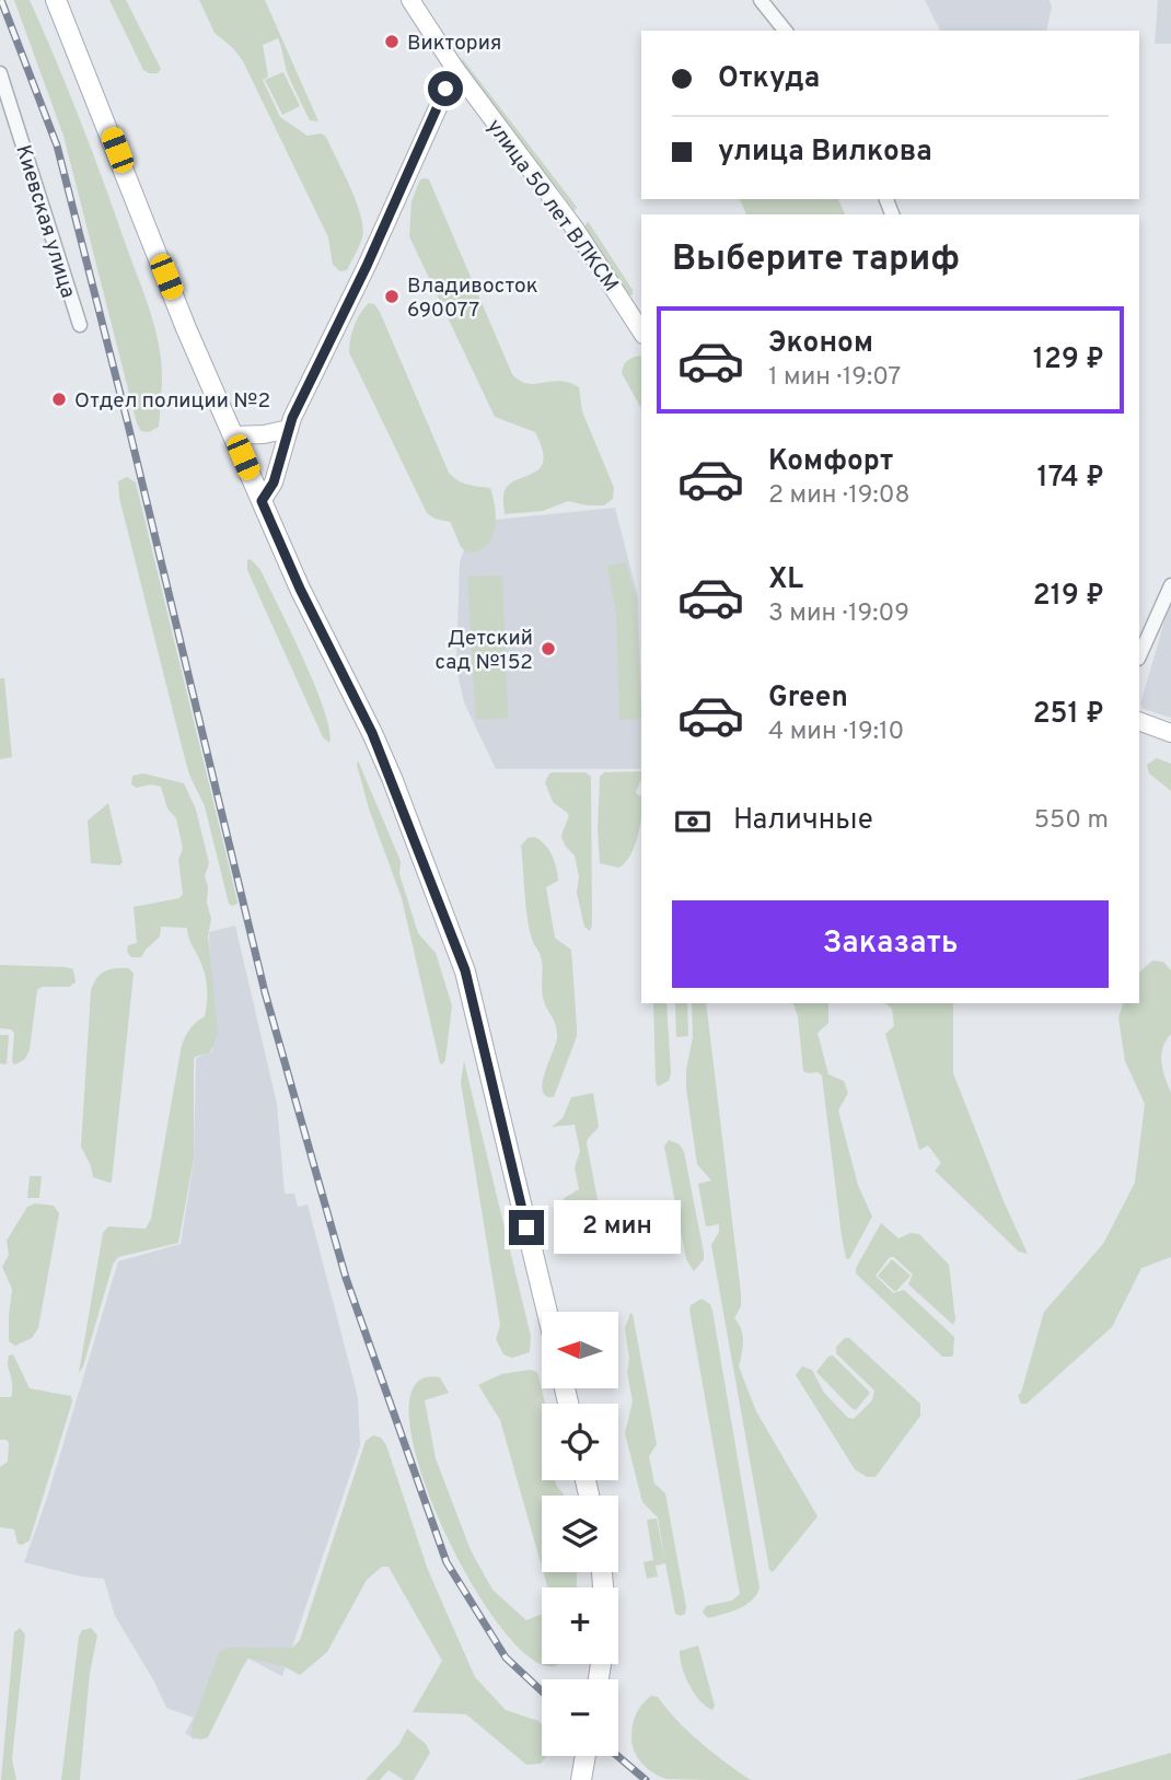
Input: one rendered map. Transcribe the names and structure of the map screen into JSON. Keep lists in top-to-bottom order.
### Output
{
  "streets": {
    "main road": ["улица 50 лет ВЛКСМ"],
    "street": ["Киевская улица"]
  },
  "places": [
    "Виктория",
    "Владивосток 690077",
    "Отдел полиции №2",
    "Детский сад №152"
  ],
  "north": "left",
  "page": {
    "banner": ["Откуда", "улица Вилкова"],
    "heading": "Выберите тариф",
    "list": [
      {
        "name": "Эконом",
        "note": "1 мин · 19:07",
        "value": "129 ₽"
      },
      {
        "name": "Комфорт",
        "note": "2 мин · 19:08",
        "value": "174 ₽"
      },
      {
        "name": "XL",
        "note": "3 мин · 19:09",
        "value": "219 ₽"
      },
      {
        "name": "Green",
        "note": "4 мин · 19:10",
        "value": "251 ₽"
      }
    ],
    "pay": ["Наличные", "550 m"],
    "buttons": "Заказать",
    "bubble": "2 мин",
    "map_buttons": ["+", "−"]
  }
}
